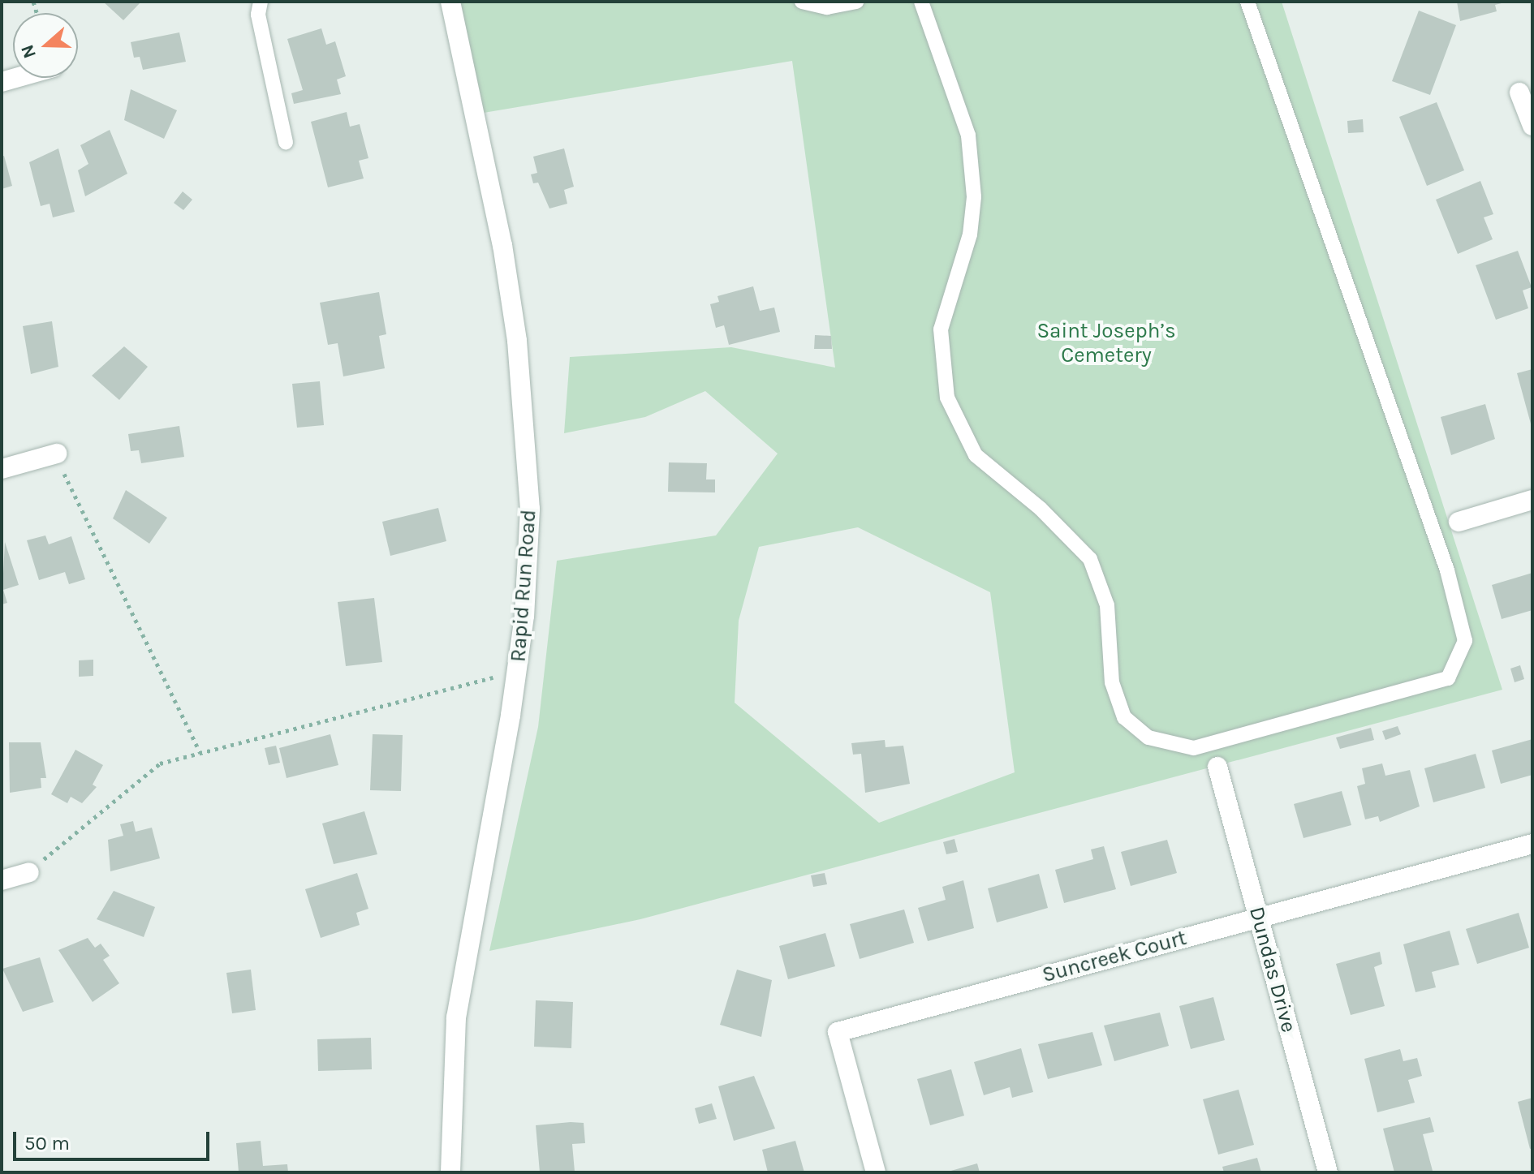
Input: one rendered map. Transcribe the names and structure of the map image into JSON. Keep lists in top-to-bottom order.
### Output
{
  "streets": {
    "street": ["Rapid Run Road", "Suncreek Court", "Dundas Drive"]
  },
  "crossings": [
    ["Suncreek Court", "Dundas Drive"]
  ],
  "parks": ["Saint Joseph’s Cemetery"],
  "scale_bar": "50 m",
  "north": "left"
}
